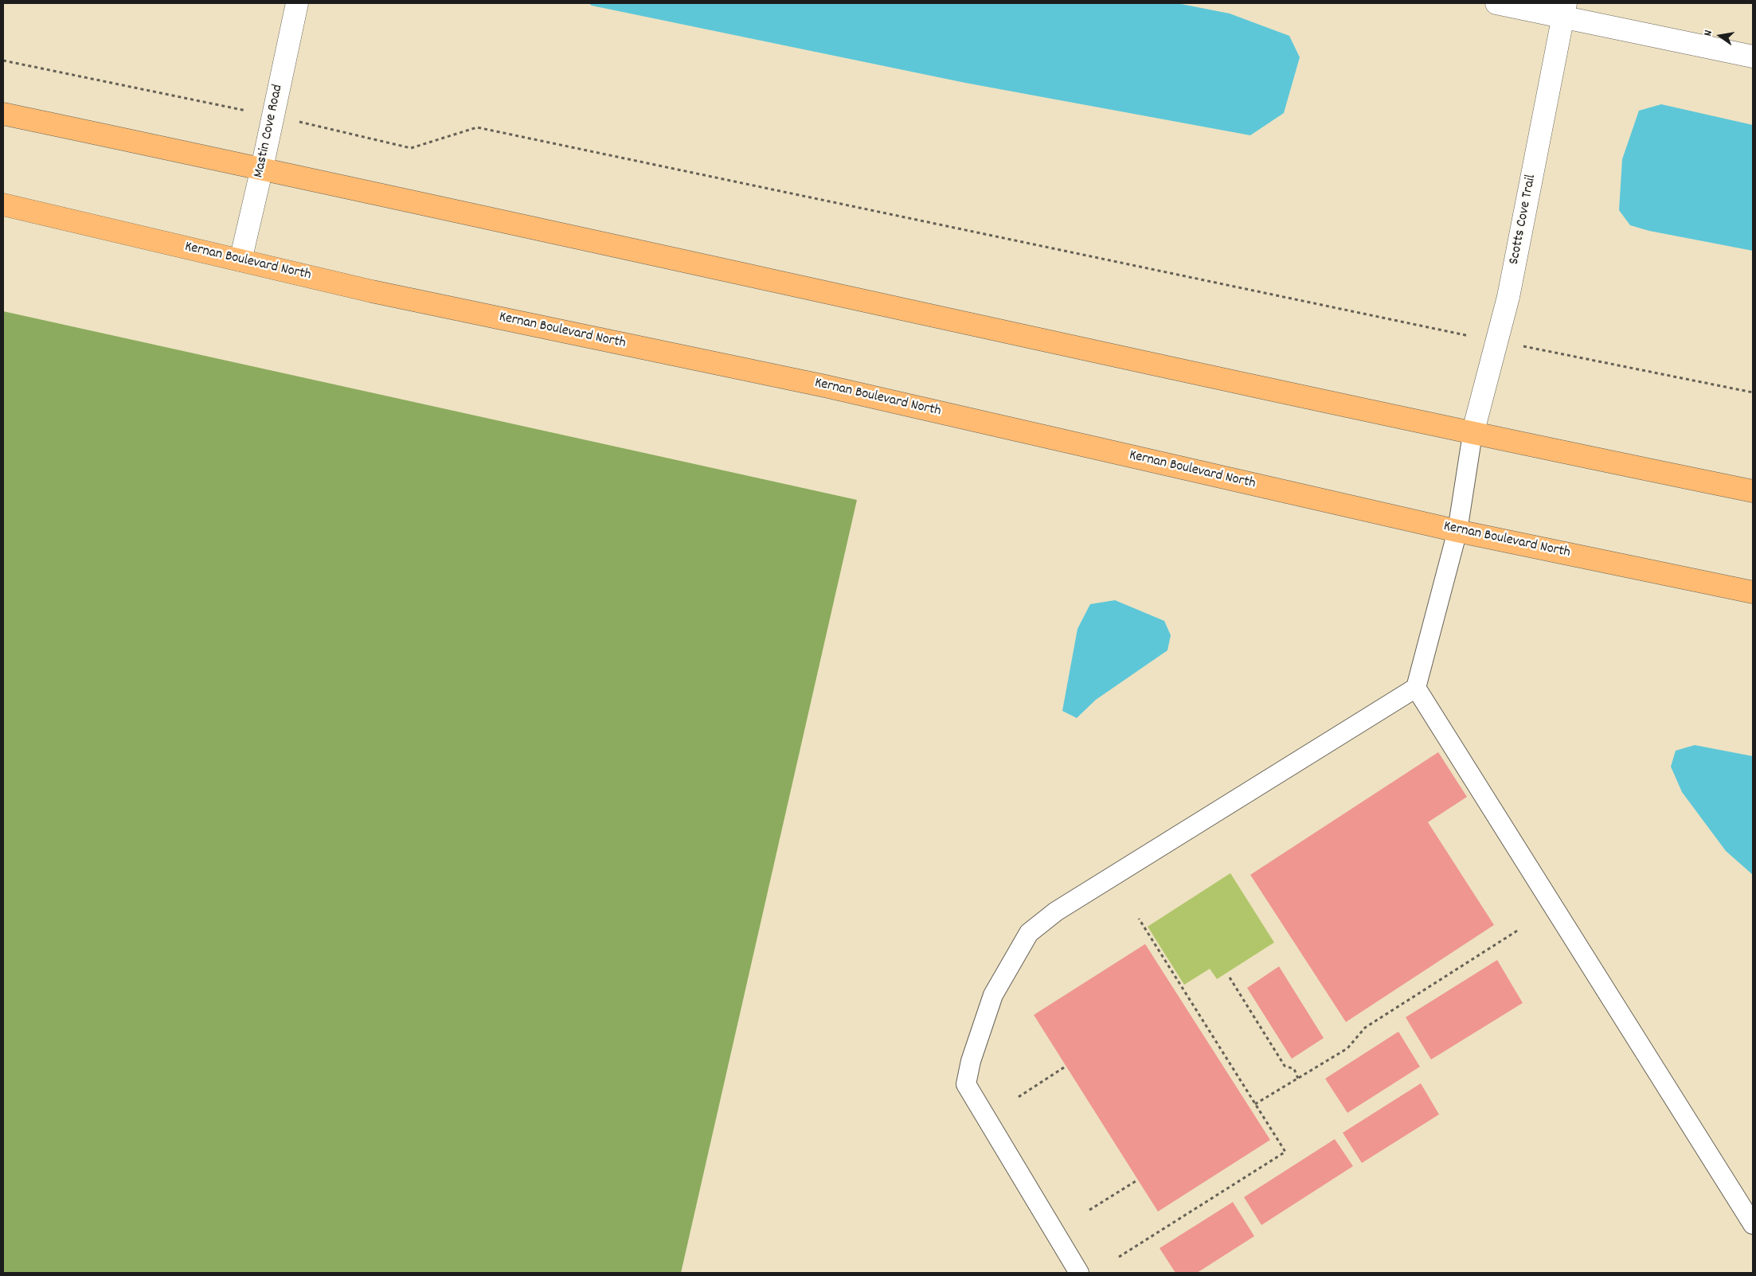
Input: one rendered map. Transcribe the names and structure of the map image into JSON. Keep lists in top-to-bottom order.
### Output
{
  "streets": {
    "main road": ["Kernan Boulevard North"],
    "street": ["Mastin Cove Road", "Scotts Cove Trail"]
  },
  "crossings": [
    ["Mastin Cove Road", "Kernan Boulevard North"]
  ],
  "north": "left"
}
